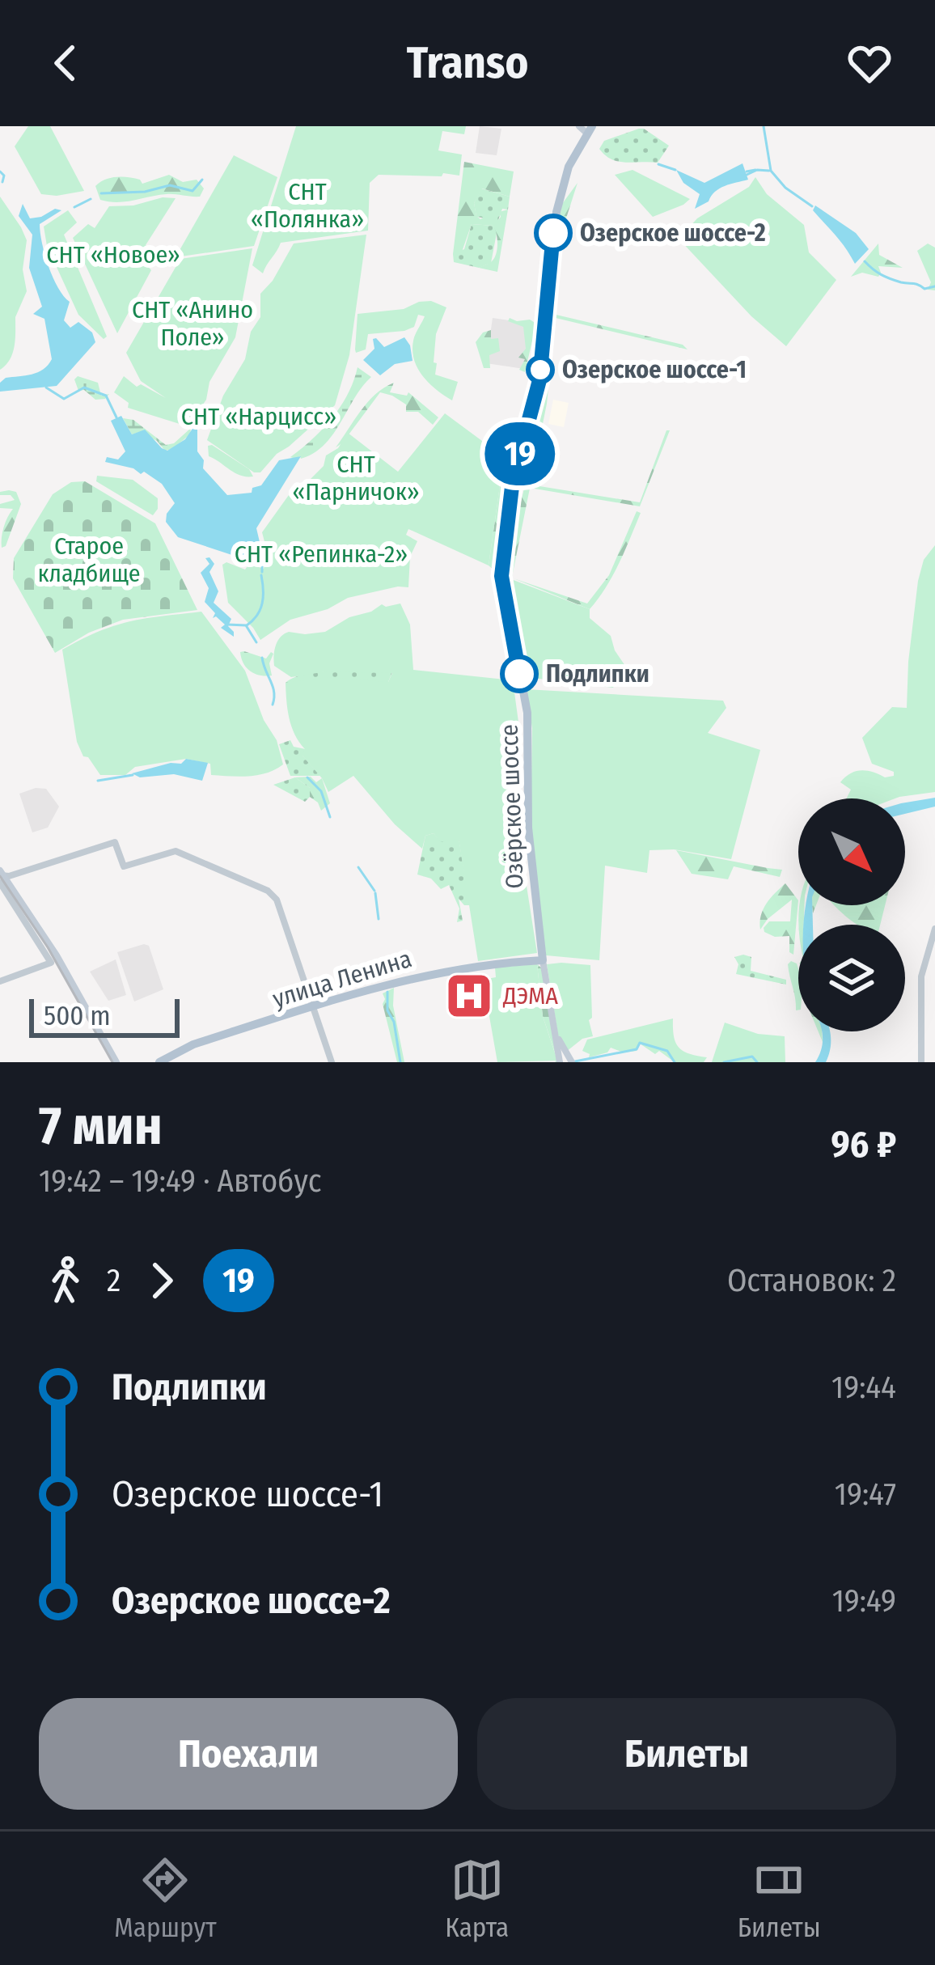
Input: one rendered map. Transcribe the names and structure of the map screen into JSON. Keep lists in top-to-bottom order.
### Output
{
  "streets": {
    "main road": ["Озёрское шоссе", "улица Ленина"]
  },
  "crossings": [
    ["Озёрское шоссе", "улица Ленина"]
  ],
  "parks": [
    "СНТ «Полянка»",
    "СНТ «Новое»",
    "СНТ «Анино Поле»",
    "СНТ «Нарцисс»",
    "СНТ «Парничок»",
    "Старое кладбище",
    "СНТ «Репинка-2»"
  ],
  "places": {
    "other": ["Озерское шоссе-2", "Озерское шоссе-1", "Подлипки"],
    "hospital": ["ДЭМА"]
  },
  "lines": ["bus line 19"],
  "scale_bar": "500 m",
  "north": "bottom right",
  "page": {
    "header": "Transo",
    "on_map": "19",
    "scale": "500 m",
    "heading": ["7 мин", "19:42 – 19:49 · Автобус", "96 ₽"],
    "legs": ["2", "19", "Остановок: 2"],
    "list": [
      {
        "name": "Подлипки",
        "value": "19:44"
      },
      {
        "name": "Озерское шоссе-1",
        "value": "19:47"
      },
      {
        "name": "Озерское шоссе-2",
        "value": "19:49"
      }
    ],
    "buttons": ["Поехали", "Билеты"],
    "tabs": ["Маршрут", "Карта", "Билеты"]
  }
}
